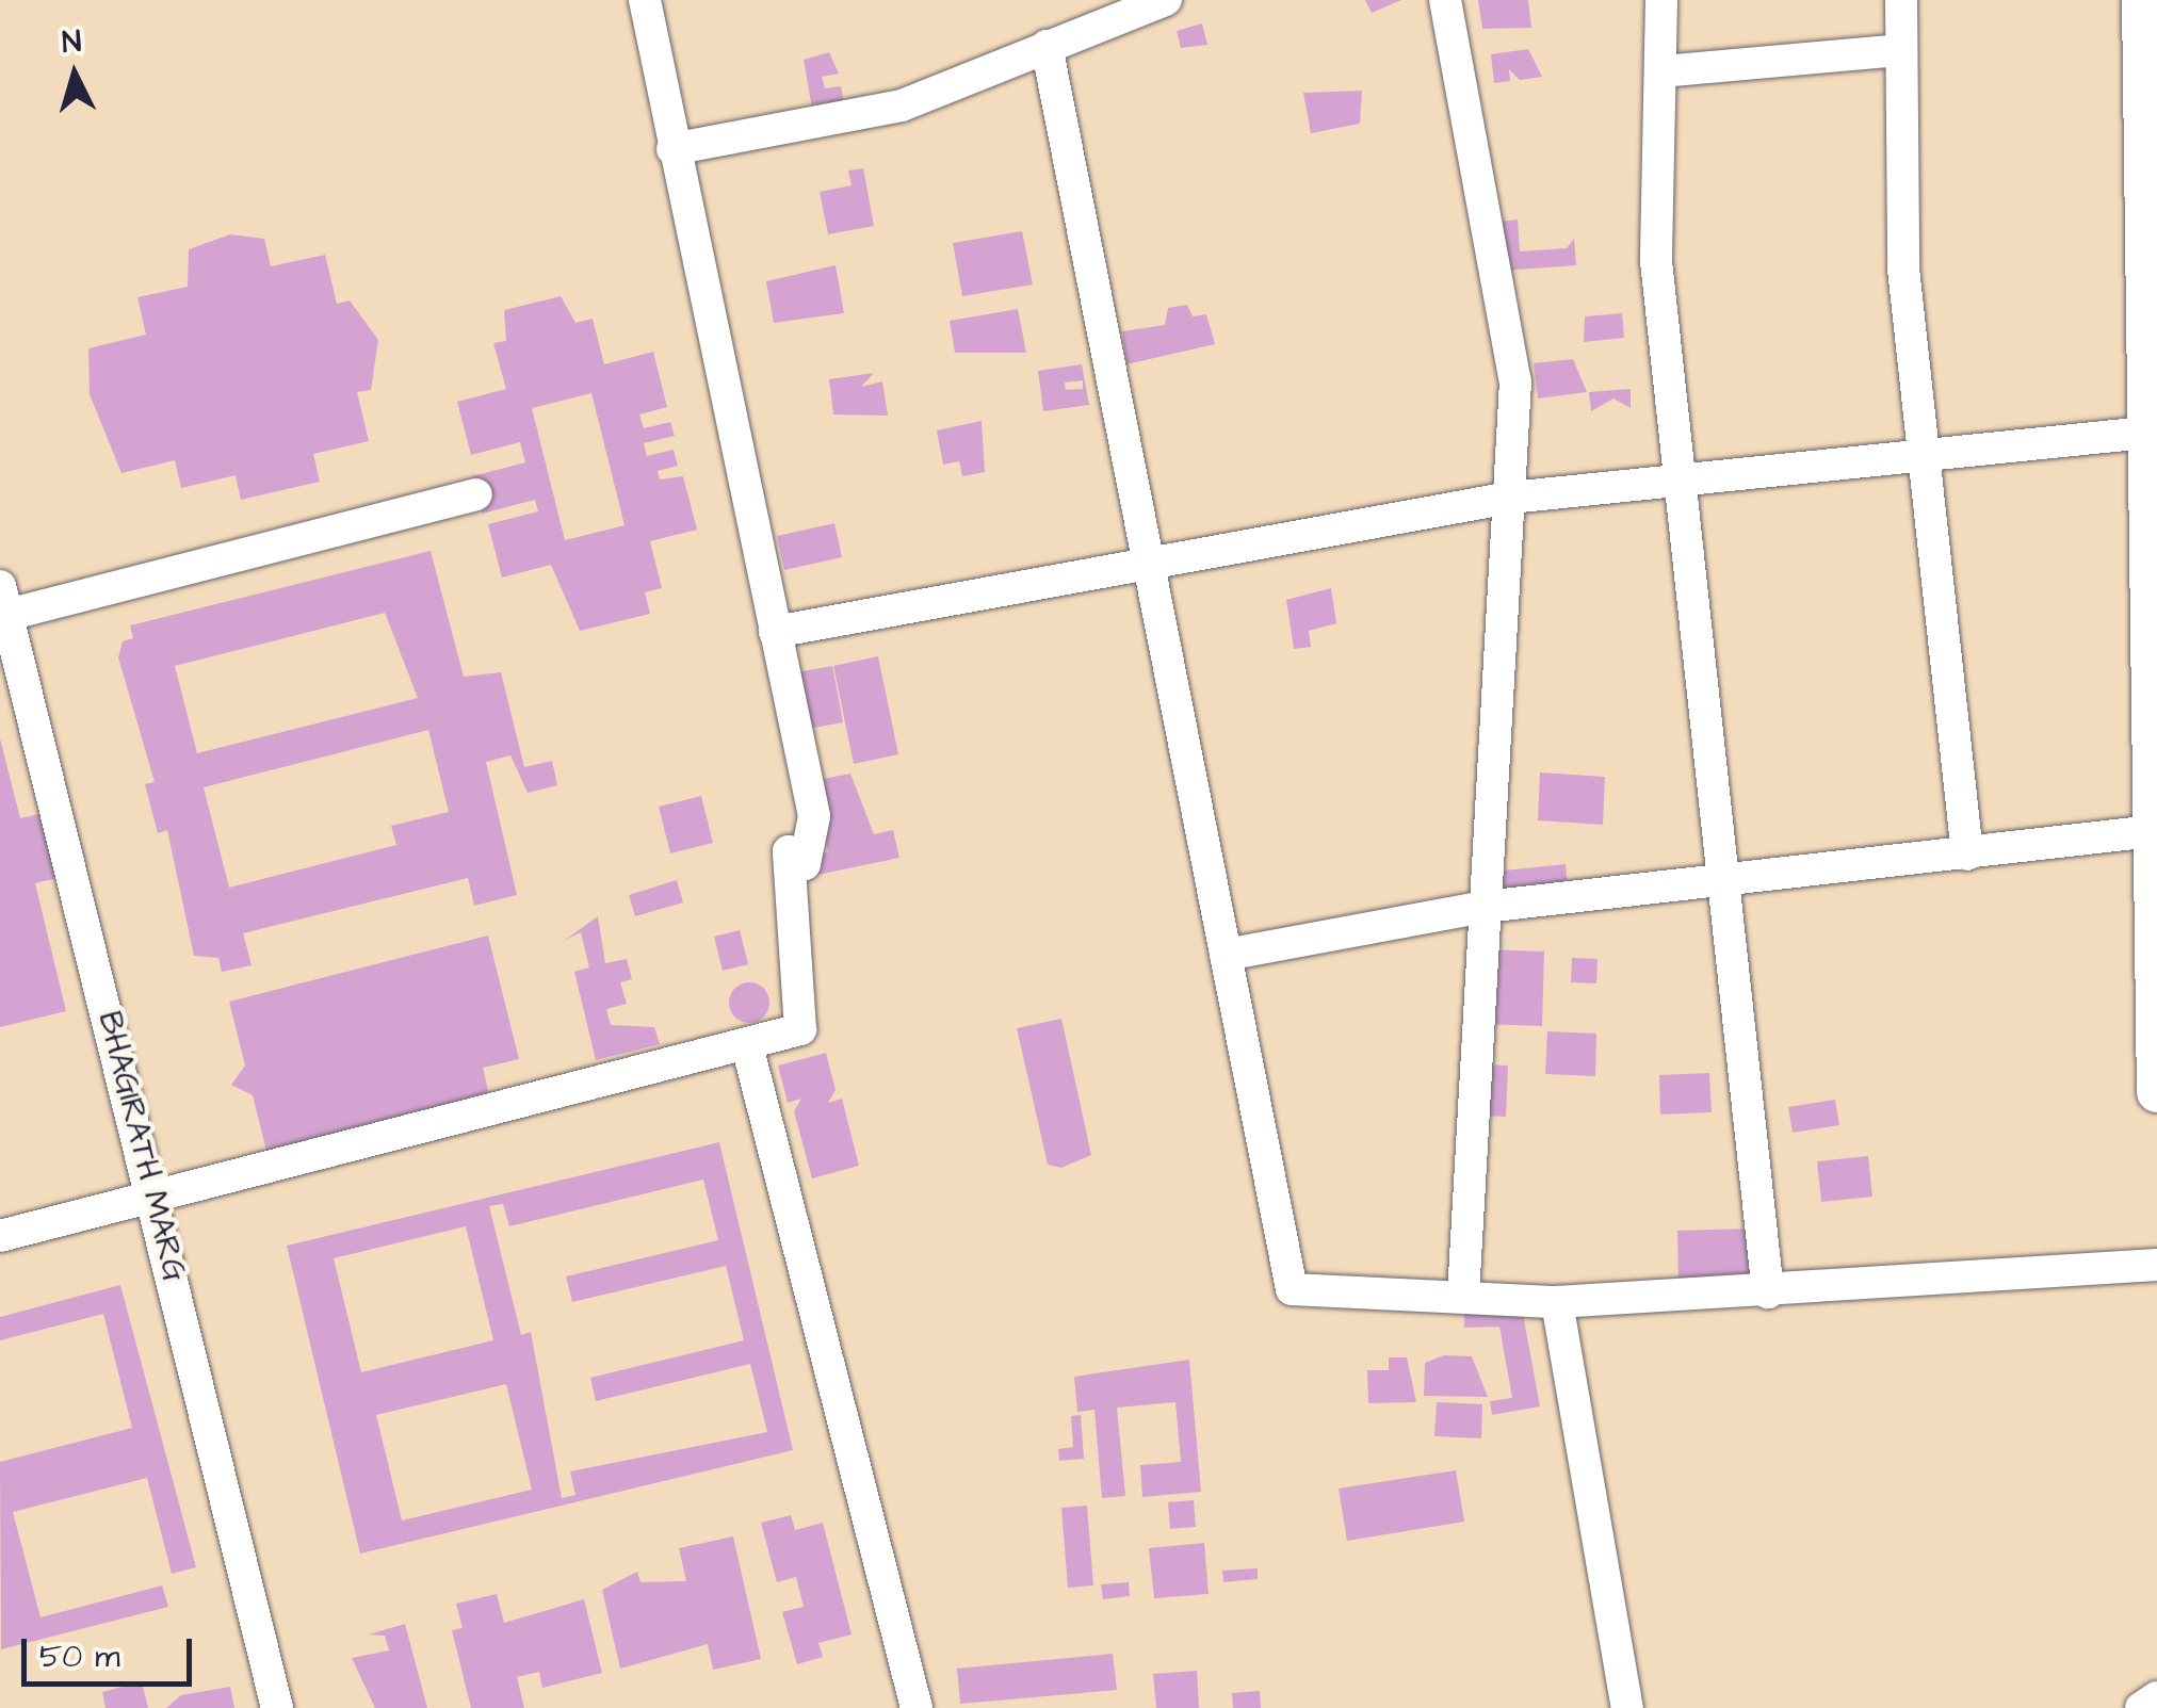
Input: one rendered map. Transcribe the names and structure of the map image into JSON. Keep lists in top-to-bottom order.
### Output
{
  "streets": {
    "street": ["BHAGIRATH MARG"]
  },
  "scale_bar": "50 m",
  "north": "top"
}
